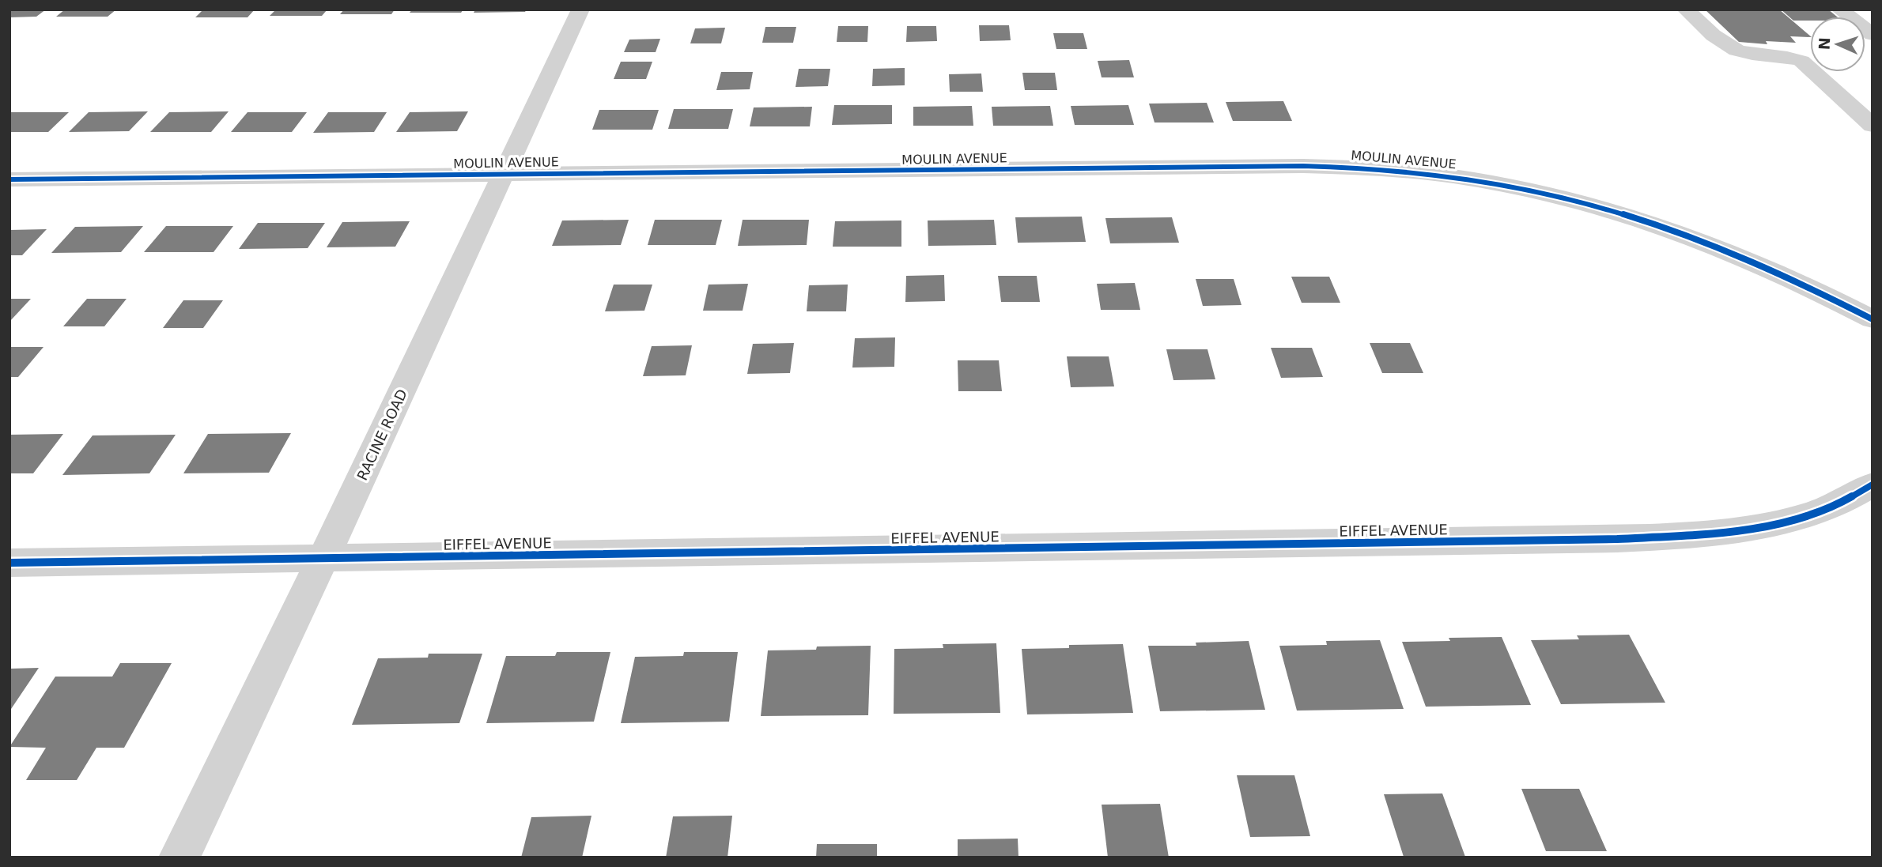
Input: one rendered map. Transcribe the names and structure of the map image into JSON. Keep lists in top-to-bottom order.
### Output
{
  "streets": {
    "street": ["MOULIN AVENUE", "RACINE ROAD", "EIFFEL AVENUE"]
  },
  "crossings": [
    ["MOULIN AVENUE", "RACINE ROAD"],
    ["RACINE ROAD", "EIFFEL AVENUE"]
  ],
  "north": "left"
}
